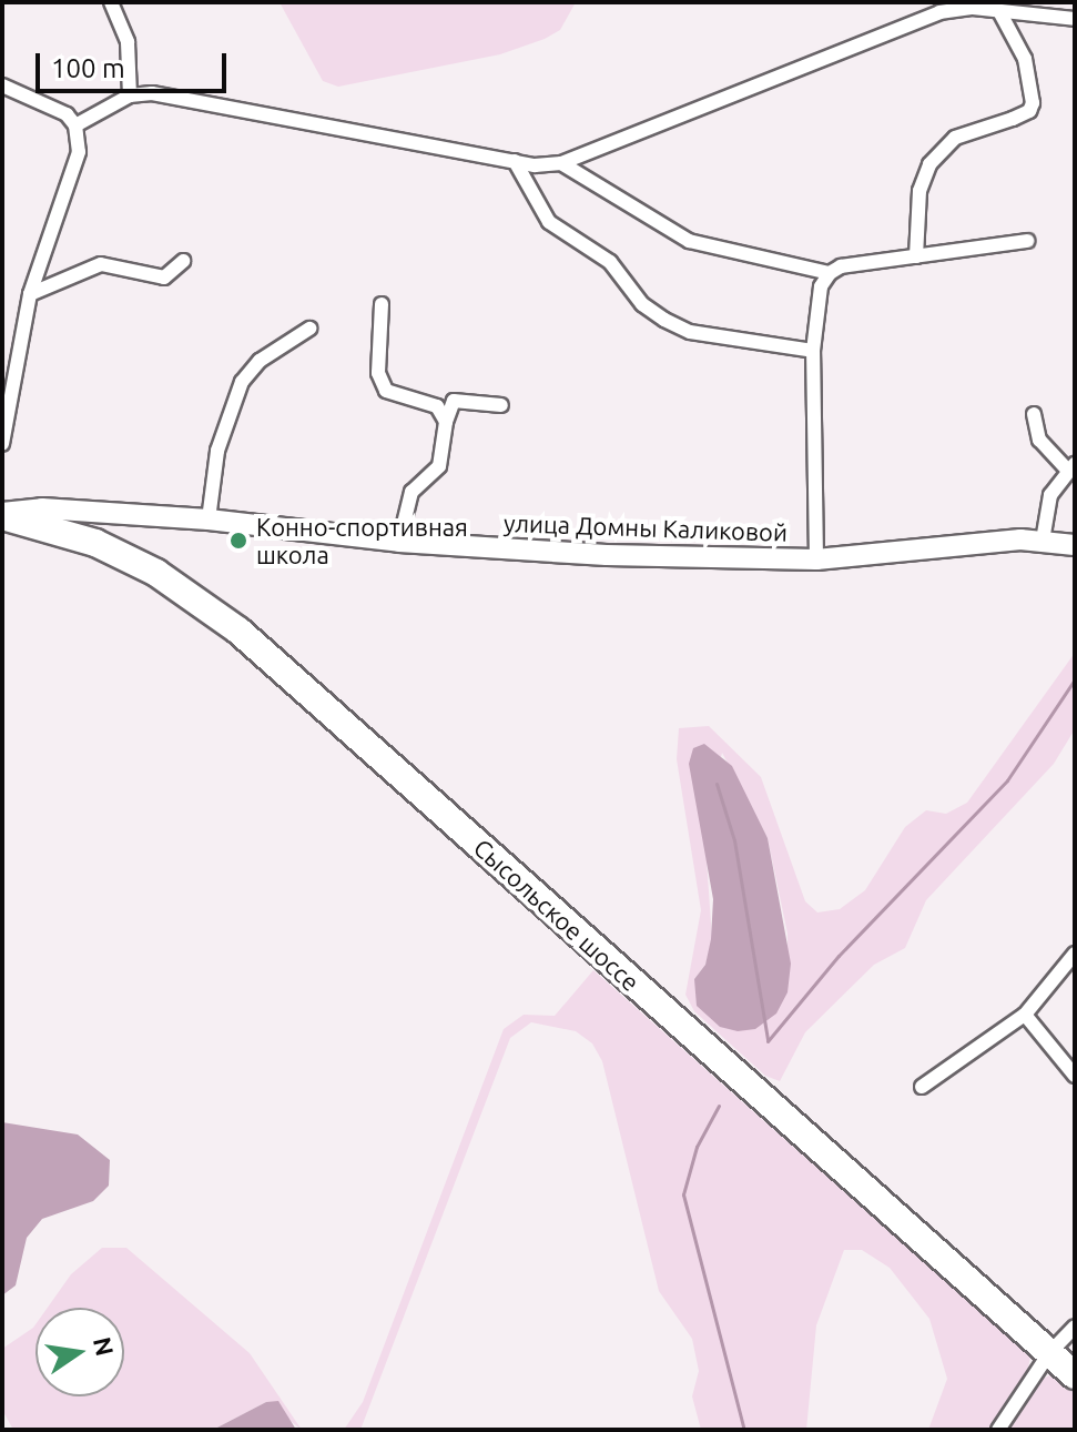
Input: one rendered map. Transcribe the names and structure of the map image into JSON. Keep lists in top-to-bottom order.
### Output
{
  "streets": {
    "highway": ["Сысольское шоссе"],
    "main road": ["улица Домны Каликовой"]
  },
  "crossings": [
    ["улица Домны Каликовой", "Сысольское шоссе"]
  ],
  "places": ["Конно-спортивная школа"],
  "scale_bar": "100 m",
  "north": "right"
}
